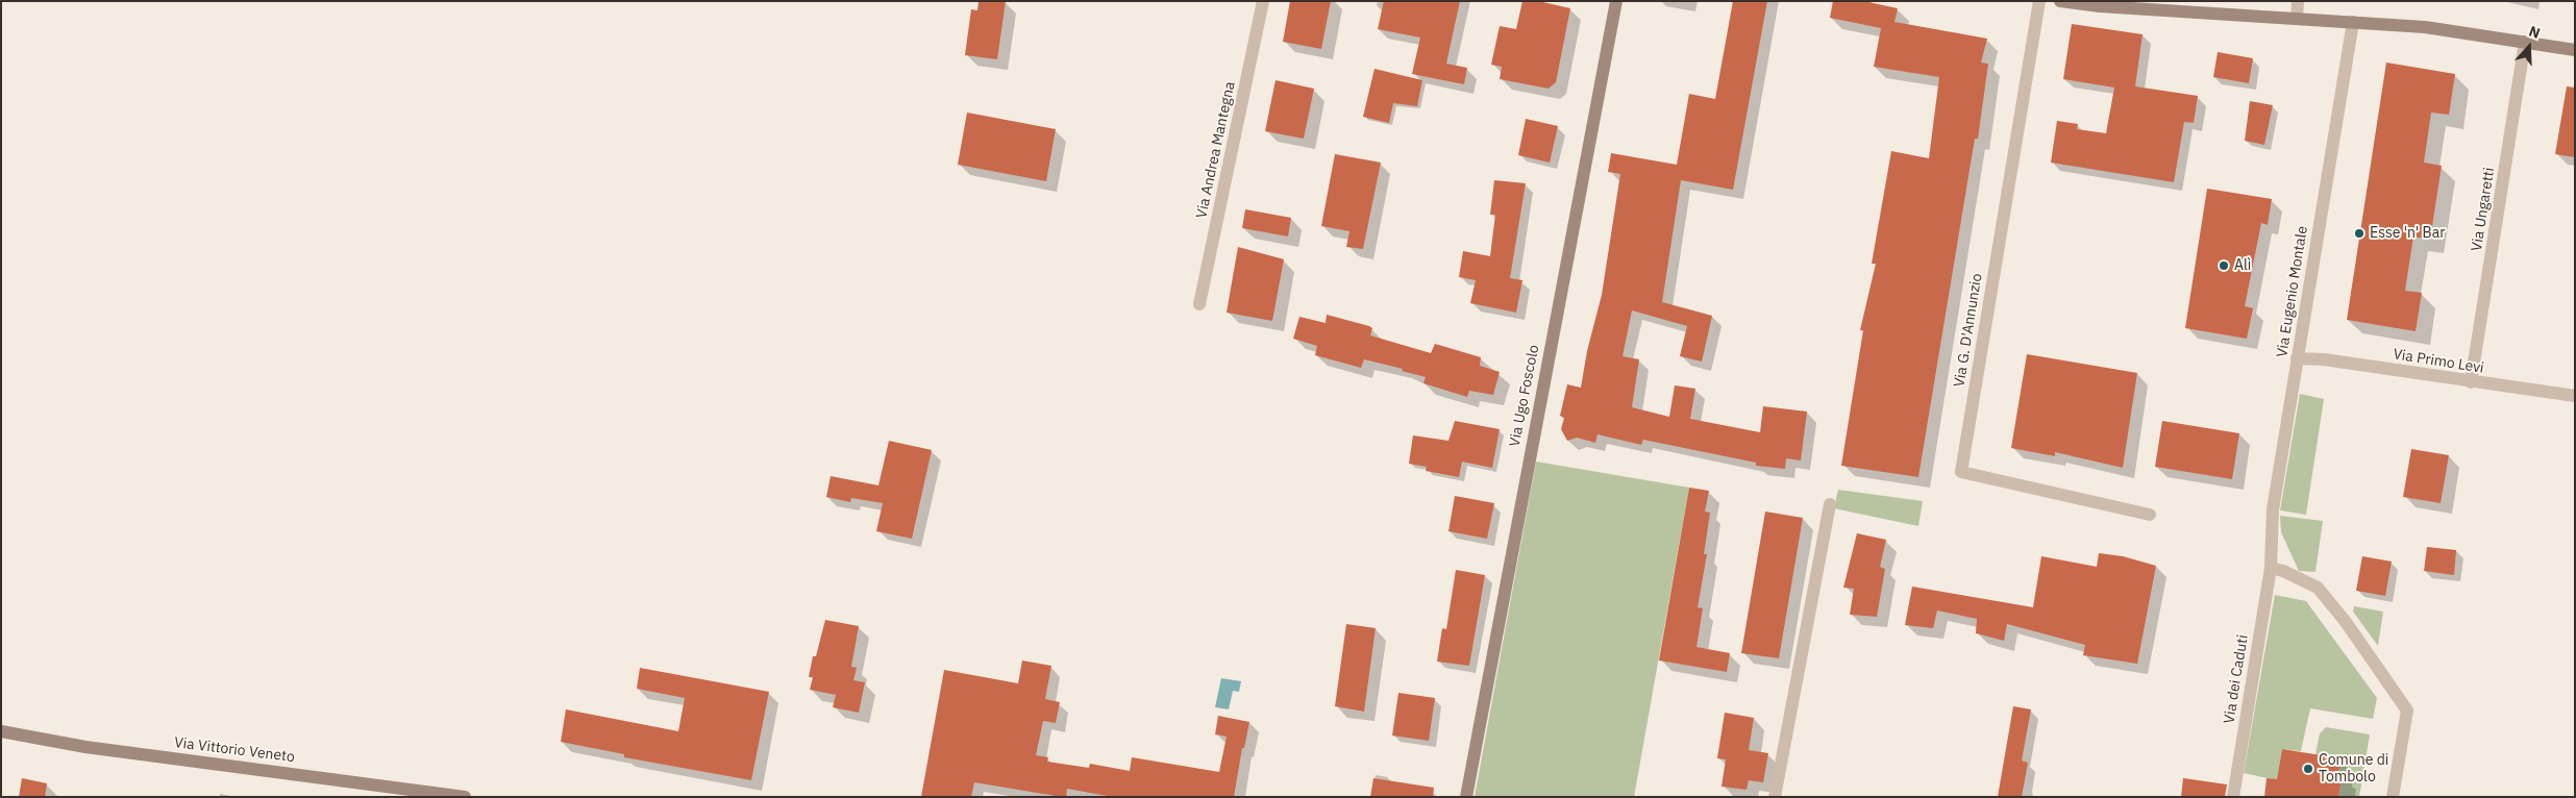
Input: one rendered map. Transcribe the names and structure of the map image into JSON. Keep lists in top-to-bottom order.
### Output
{
  "streets": {
    "main road": ["Via Ugo Foscolo", "Via Vittorio Veneto"],
    "street": [
      "Via Andrea Mantegna",
      "Via Ungaretti",
      "Via Eugenio Montale",
      "Via G. D'Annunzio",
      "Via Primo Levi",
      "Via dei Caduti"
    ]
  },
  "crossings": [
    ["Via Ungaretti", "Via Primo Levi"],
    ["Via Eugenio Montale", "Via Primo Levi"],
    ["Via Eugenio Montale", "Via dei Caduti"]
  ],
  "places": ["Esse 'n' Bar", "Alì", "Comune di Tombolo"],
  "north": "top"
}
